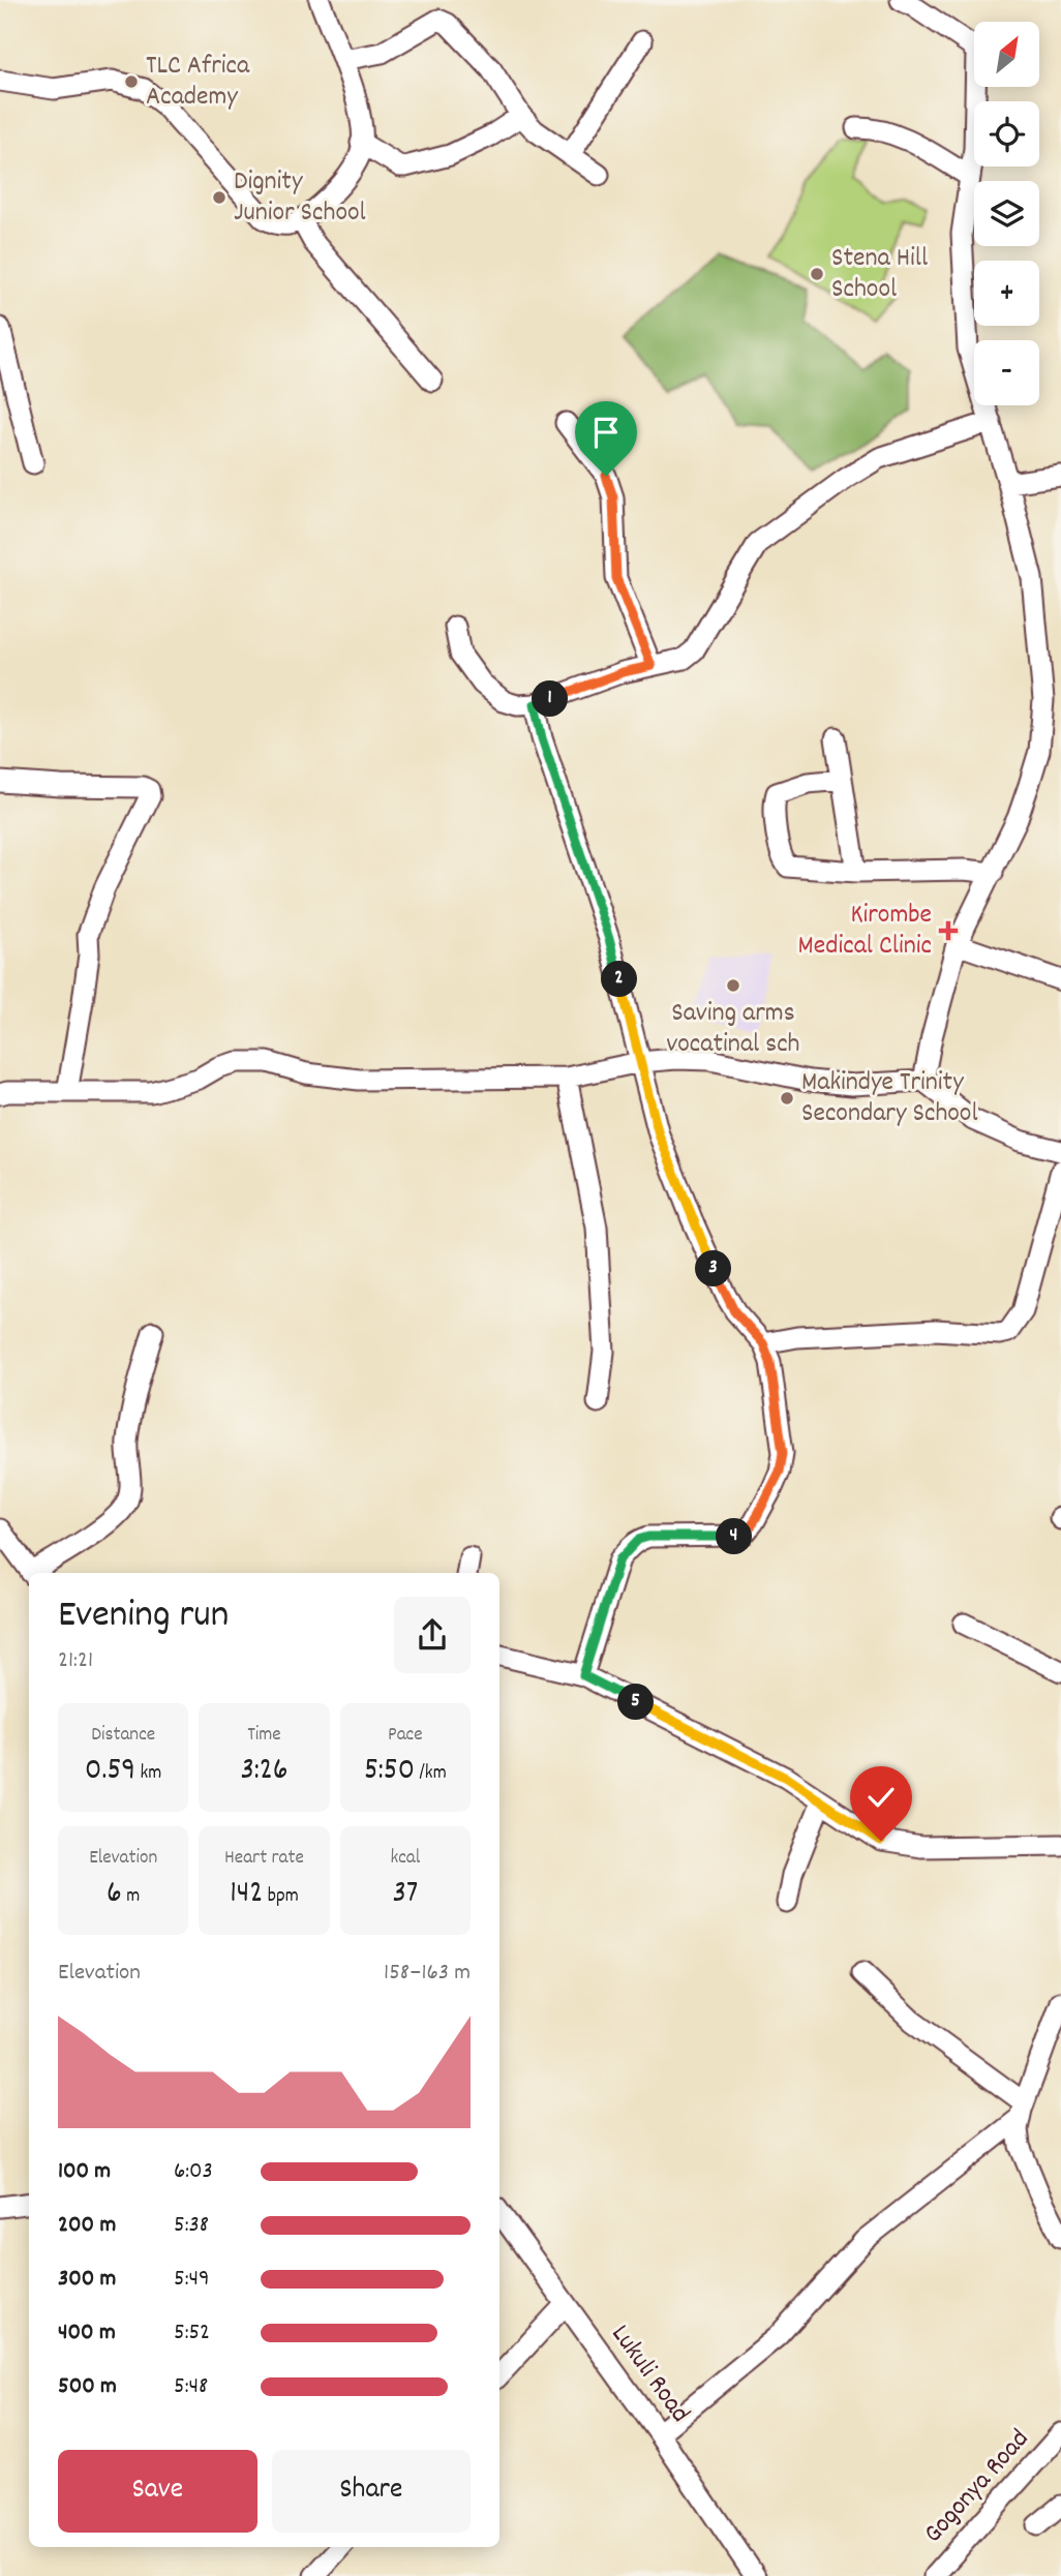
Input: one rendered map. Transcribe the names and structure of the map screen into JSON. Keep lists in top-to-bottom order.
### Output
{
  "streets": {
    "street": ["Lukuli Road", "Gogonya Road"]
  },
  "places": {
    "other": [
      "TLC Africa Academy",
      "Dignity Junior School",
      "Stena Hill School",
      "Saving arms vocatinal sch",
      "Makindye Trinity Secondary School"
    ],
    "health": ["Kirombe Medical Clinic"]
  },
  "north": "top right",
  "page": {
    "map_buttons": ["+", "−"],
    "pins": [
      "1",
      "2",
      "3",
      "4",
      "5"
    ],
    "heading": ["Evening run", "21:21"],
    "stats": [
      ["Distance", "0.59 km"],
      ["Time", "3:26"],
      ["Pace", "5:50 /km"],
      ["Elevation", "6 m"],
      ["Heart rate", "142 bpm"],
      ["kcal", "37"]
    ],
    "chart": ["Elevation", "158–163 m"],
    "list": [
      {
        "name": "100 m",
        "note": "6:03"
      },
      {
        "name": "200 m",
        "note": "5:38"
      },
      {
        "name": "300 m",
        "note": "5:49"
      },
      {
        "name": "400 m",
        "note": "5:52"
      },
      {
        "name": "500 m",
        "note": "5:48"
      }
    ],
    "buttons": ["Save", "Share"]
  }
}
